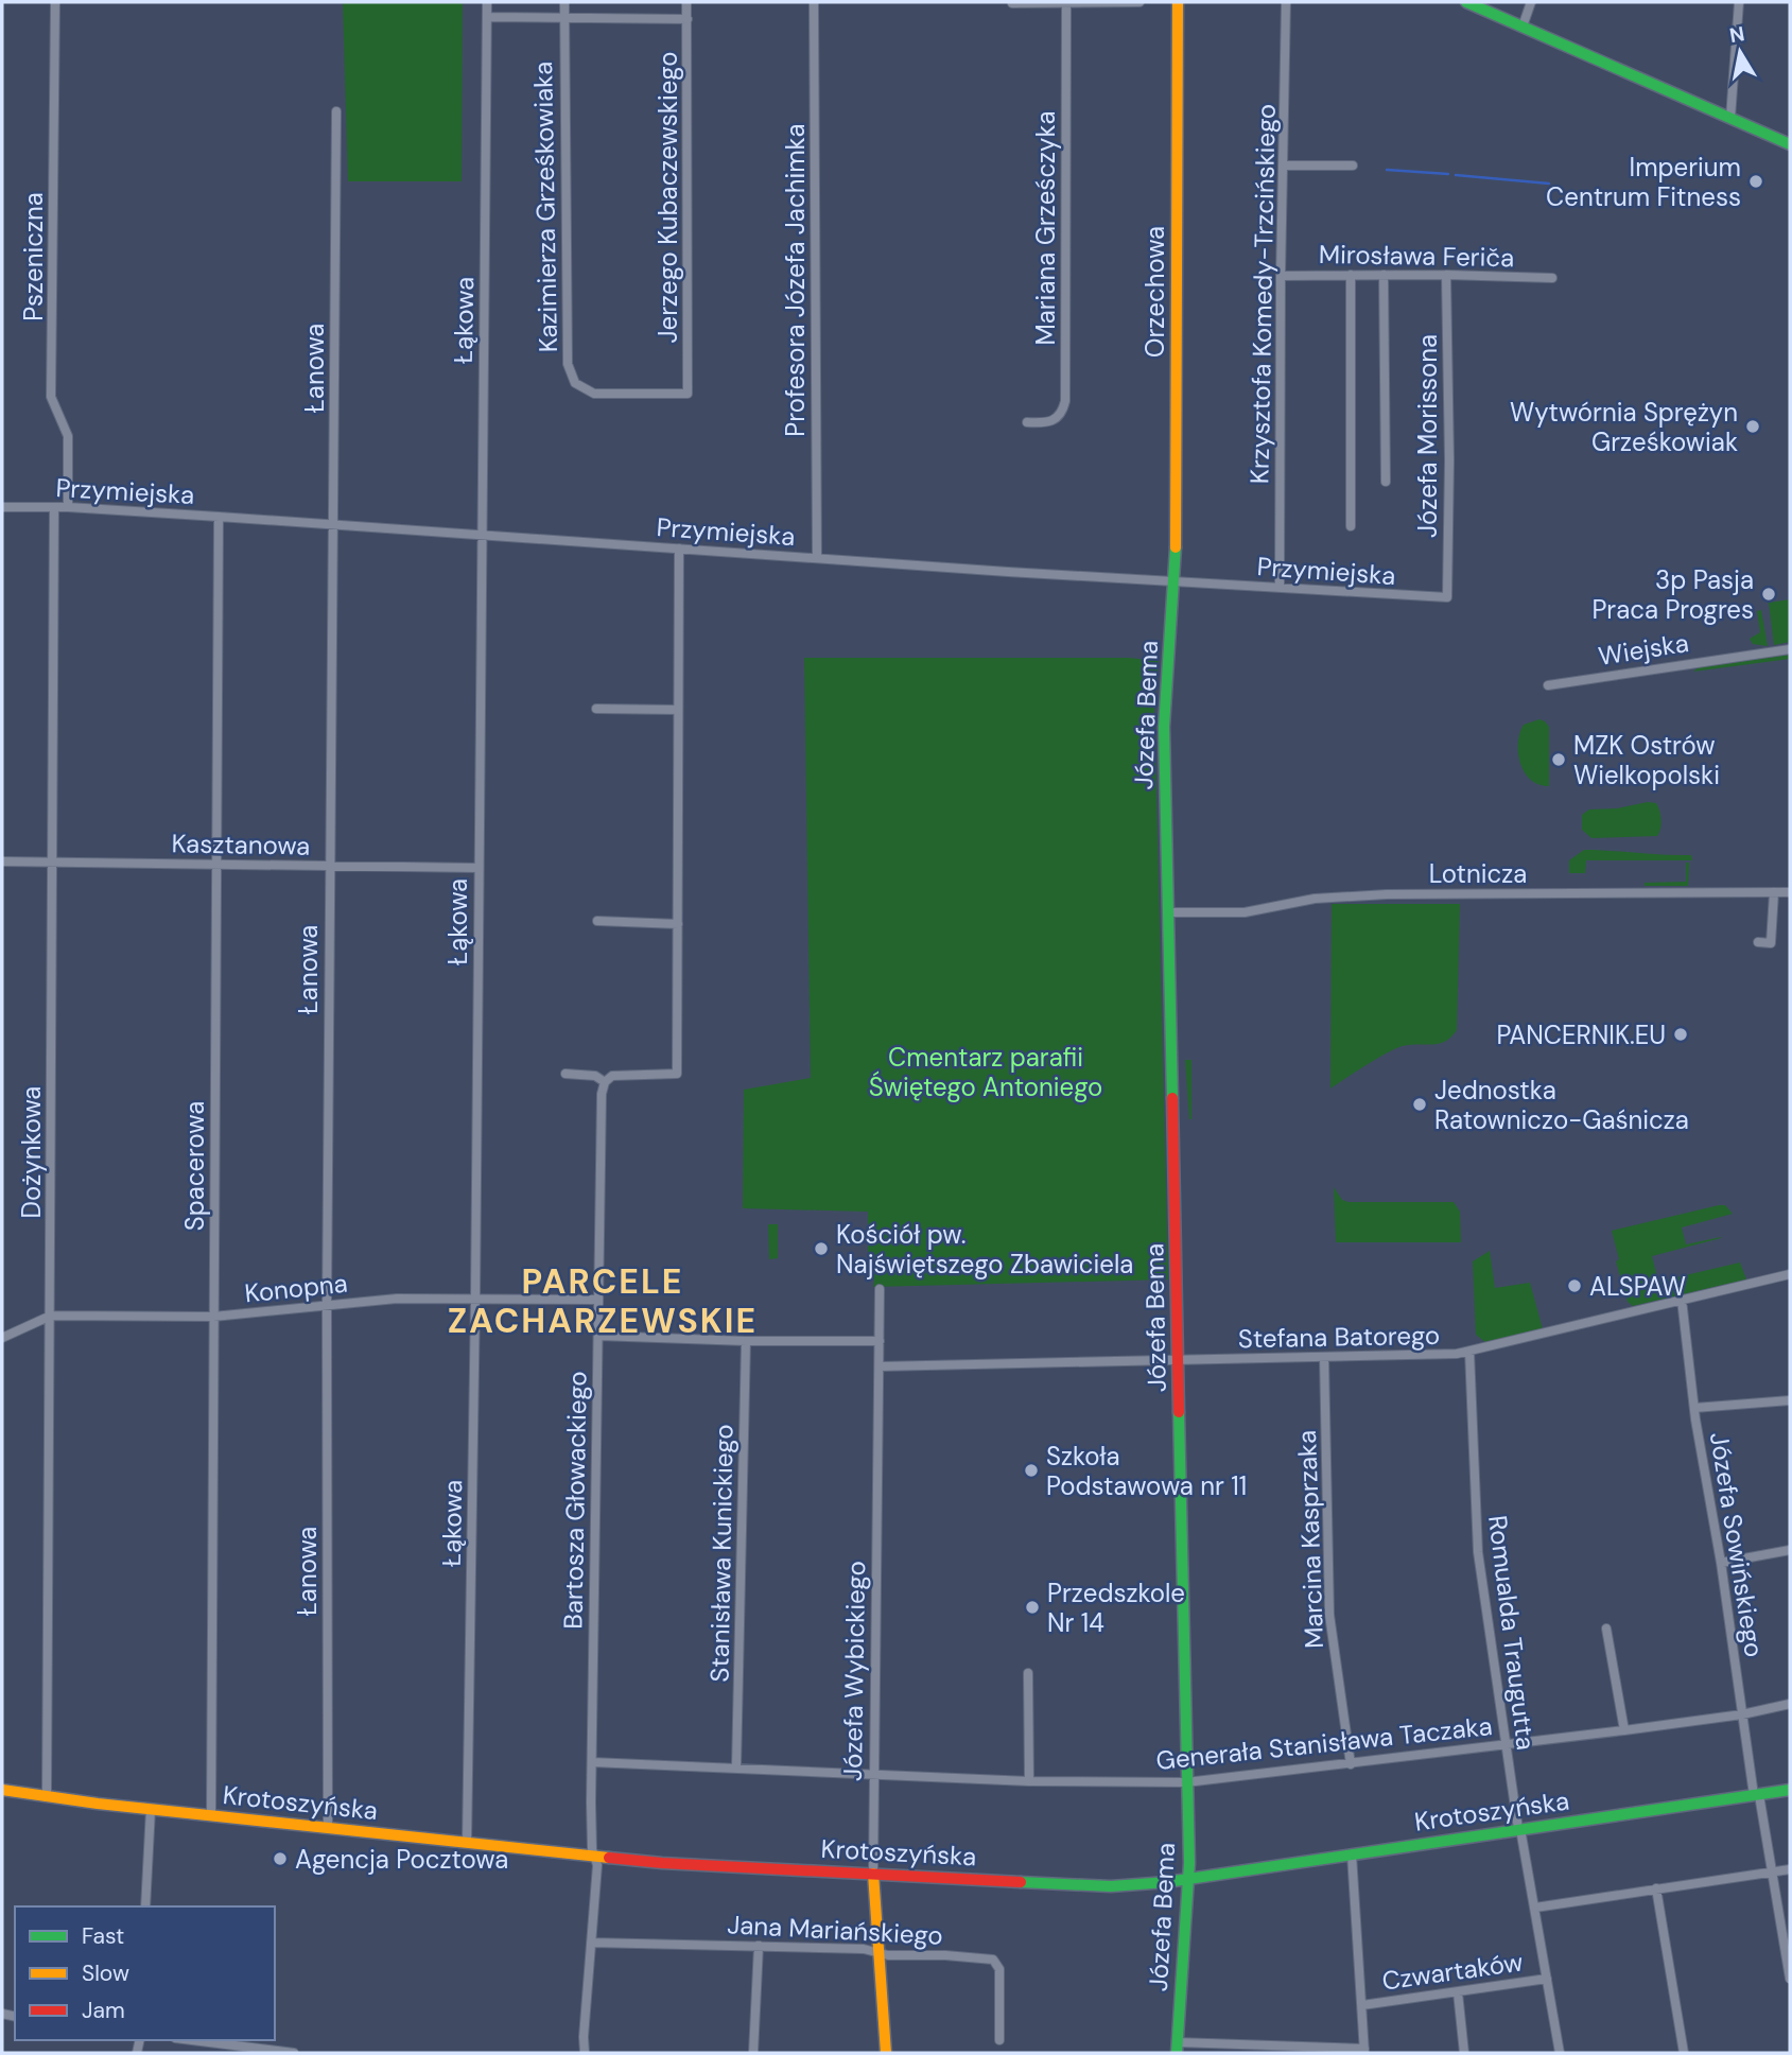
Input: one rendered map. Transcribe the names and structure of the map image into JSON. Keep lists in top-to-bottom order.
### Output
{
  "streets": {
    "street": [
      "Jerzego Kubaczewskiego",
      "Kazimierza Grześkowiaka",
      "Mariana Grześczyka",
      "Mirosława Feriča",
      "Pszeniczna",
      "Profesora Józefa Jachimka",
      "Orzechowa",
      "Krzysztofa Komedy-Trzcińskiego",
      "Łąkowa",
      "Łanowa",
      "Józefa Morissona",
      "Przymiejska",
      "Wiejska",
      "Józefa Bema",
      "Kasztanowa",
      "Lotnicza",
      "Dożynkowa",
      "Spacerowa",
      "Konopna",
      "Stefana Batorego",
      "Bartosza Głowackiego",
      "Marcina Kasprzaka",
      "Józefa Sowińskiego",
      "Stanisława Kunickiego",
      "Romualda Traugutta",
      "Józefa Wybickiego",
      "Generała Stanisława Taczaka",
      "Krotoszyńska",
      "Jana Mariańskiego",
      "Czwartaków"
    ]
  },
  "crossings": [
    ["Jerzego Kubaczewskiego", "Kazimierza Grześkowiaka"],
    ["Mirosława Feriča", "Krzysztofa Komedy-Trzcińskiego"],
    ["Mirosława Feriča", "Józefa Morissona"],
    ["Pszeniczna", "Przymiejska"],
    ["Profesora Józefa Jachimka", "Przymiejska"],
    ["Orzechowa", "Przymiejska"],
    ["Orzechowa", "Józefa Bema"],
    ["Krzysztofa Komedy-Trzcińskiego", "Przymiejska"],
    ["Łąkowa", "Przymiejska"],
    ["Łąkowa", "Kasztanowa"],
    ["Łąkowa", "Konopna"],
    ["Łąkowa", "Krotoszyńska"],
    ["Łanowa", "Przymiejska"],
    ["Łanowa", "Kasztanowa"],
    ["Łanowa", "Konopna"],
    ["Łanowa", "Krotoszyńska"],
    ["Józefa Morissona", "Przymiejska"],
    ["Przymiejska", "Józefa Bema"],
    ["Przymiejska", "Dożynkowa"],
    ["Przymiejska", "Spacerowa"],
    ["Józefa Bema", "Lotnicza"],
    ["Józefa Bema", "Stefana Batorego"],
    ["Józefa Bema", "Generała Stanisława Taczaka"],
    ["Józefa Bema", "Krotoszyńska"],
    ["Kasztanowa", "Dożynkowa"],
    ["Kasztanowa", "Spacerowa"],
    ["Dożynkowa", "Konopna"],
    ["Dożynkowa", "Krotoszyńska"],
    ["Spacerowa", "Konopna"],
    ["Spacerowa", "Krotoszyńska"],
    ["Konopna", "Bartosza Głowackiego"],
    ["Stefana Batorego", "Marcina Kasprzaka"],
    ["Stefana Batorego", "Józefa Sowińskiego"],
    ["Stefana Batorego", "Romualda Traugutta"],
    ["Stefana Batorego", "Józefa Wybickiego"],
    ["Bartosza Głowackiego", "Generała Stanisława Taczaka"],
    ["Bartosza Głowackiego", "Krotoszyńska"],
    ["Bartosza Głowackiego", "Jana Mariańskiego"],
    ["Marcina Kasprzaka", "Generała Stanisława Taczaka"],
    ["Józefa Sowińskiego", "Generała Stanisława Taczaka"],
    ["Józefa Sowińskiego", "Krotoszyńska"],
    ["Stanisława Kunickiego", "Generała Stanisława Taczaka"],
    ["Romualda Traugutta", "Generała Stanisława Taczaka"],
    ["Romualda Traugutta", "Krotoszyńska"],
    ["Romualda Traugutta", "Czwartaków"],
    ["Józefa Wybickiego", "Generała Stanisława Taczaka"],
    ["Józefa Wybickiego", "Krotoszyńska"],
    ["Józefa Wybickiego", "Jana Mariańskiego"]
  ],
  "districts": ["PARCELE ZACHARZEWSKIE"],
  "parks": ["Cmentarz parafii Świętego Antoniego"],
  "places": [
    "Imperium Centrum Fitness",
    "Wytwórnia Sprężyn Grześkowiak",
    "3p Pasja Praca Progres",
    "MZK Ostrów Wielkopolski",
    "PANCERNIK.EU",
    "Jednostka Ratowniczo-Gaśnicza",
    "Kościół pw. Najświętszego Zbawiciela",
    "ALSPAW",
    "Szkoła Podstawowa nr 11",
    "Przedszkole Nr 14",
    "Agencja Pocztowa"
  ],
  "legend": ["Fast", "Slow", "Jam"],
  "north": "top"
}
